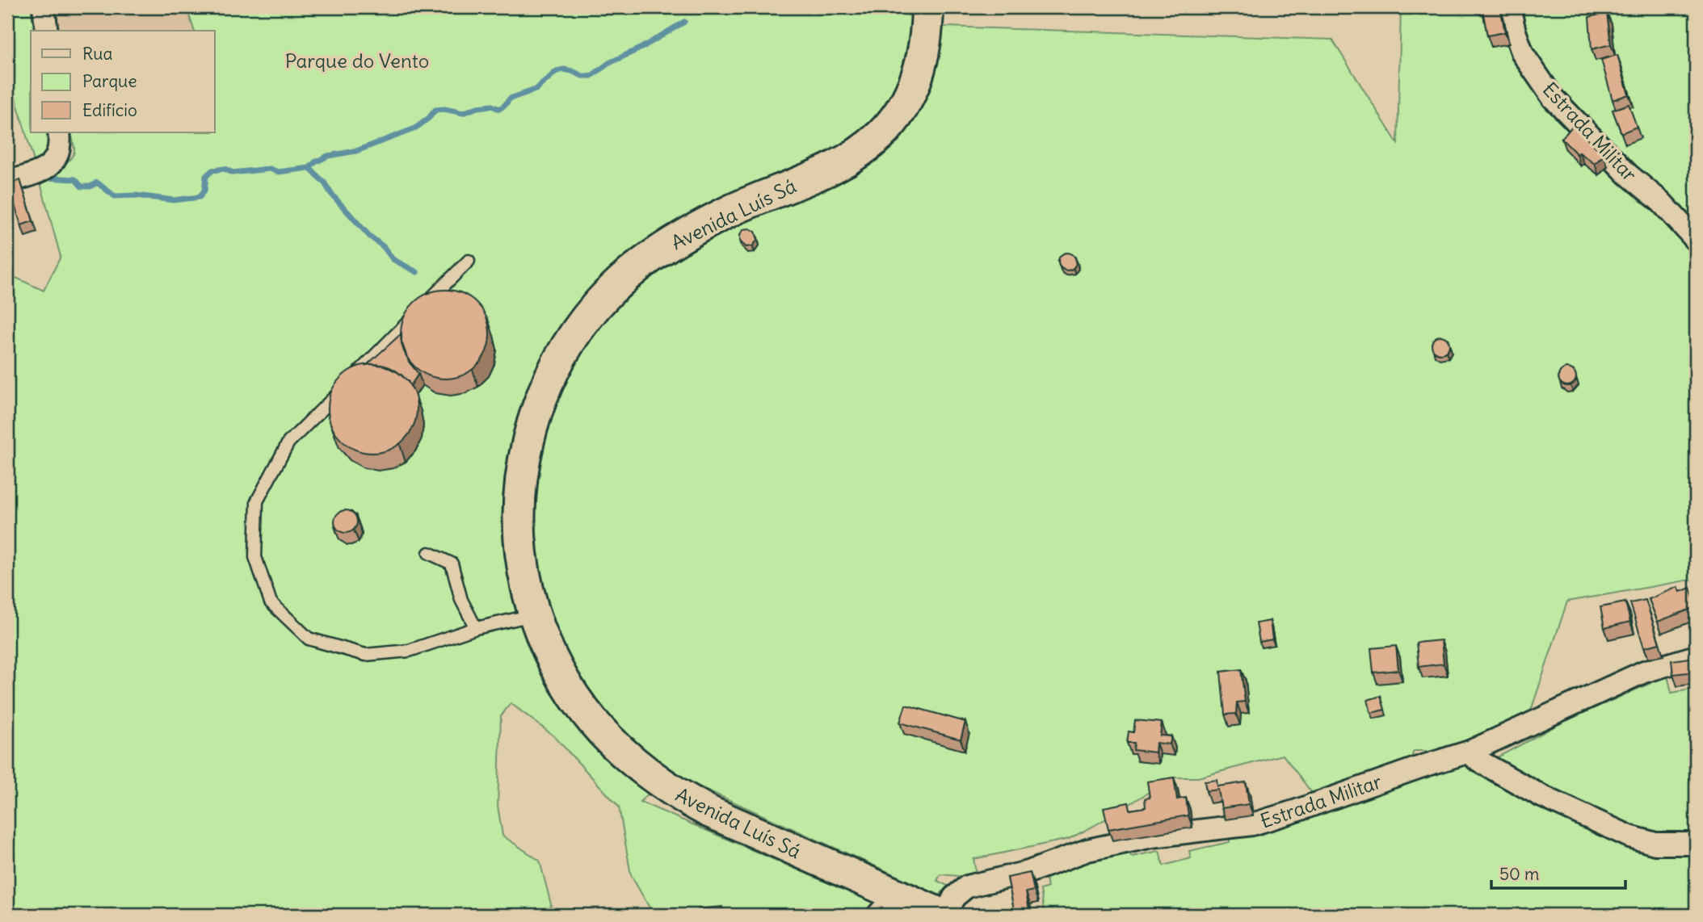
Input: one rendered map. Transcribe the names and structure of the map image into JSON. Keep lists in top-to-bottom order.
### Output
{
  "streets": {
    "street": ["Estrada Militar", "Avenida Luís Sá"]
  },
  "crossings": [
    ["Estrada Militar", "Avenida Luís Sá"]
  ],
  "parks": ["Parque do Vento"],
  "legend": ["Rua", "Parque", "Edifício"],
  "scale_bar": "50 m"
}
